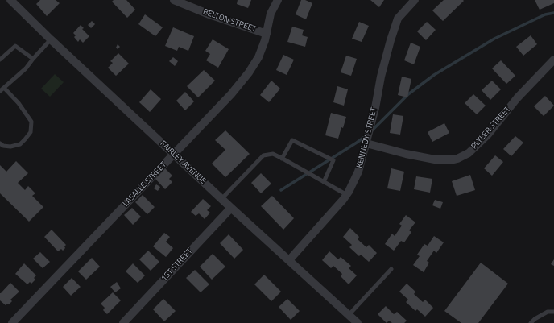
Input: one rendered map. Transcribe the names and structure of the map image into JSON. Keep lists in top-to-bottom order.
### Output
{
  "streets": {
    "street": [
      "BELTON STREET",
      "PLYLER STREET",
      "KENNEDY STREET",
      "FAIRLEY AVENUE",
      "LASALLE STREET",
      "1ST STREET"
    ]
  },
  "crossings": [
    ["BELTON STREET", "LASALLE STREET"],
    ["PLYLER STREET", "KENNEDY STREET"],
    ["KENNEDY STREET", "FAIRLEY AVENUE"],
    ["FAIRLEY AVENUE", "LASALLE STREET"],
    ["FAIRLEY AVENUE", "1ST STREET"]
  ]
}
